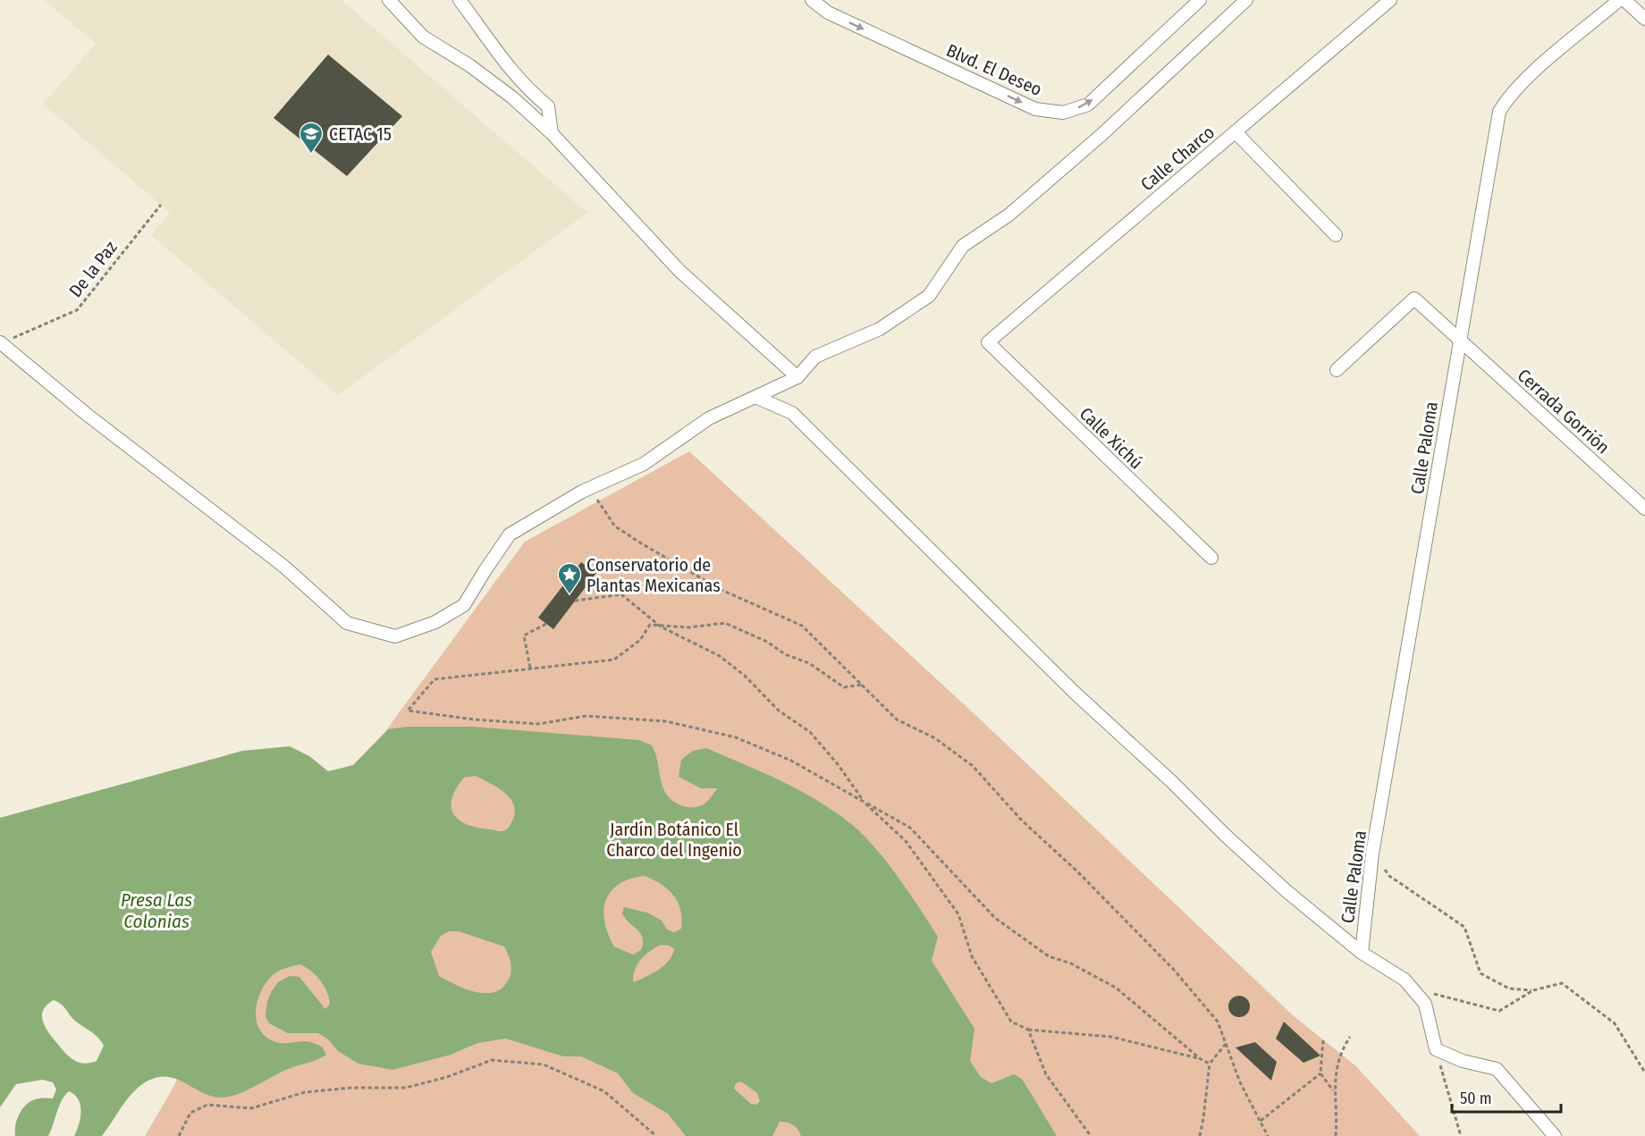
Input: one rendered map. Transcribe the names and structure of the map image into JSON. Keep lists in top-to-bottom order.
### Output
{
  "streets": {
    "street": [
      "Blvd. El Deseo",
      "Calle Charco",
      "Cerrada Gorrión",
      "Calle Xichú",
      "Calle Paloma"
    ],
    "path": ["De la Paz"]
  },
  "crossings": [
    ["Calle Charco", "Calle Xichú"],
    ["Cerrada Gorrión", "Calle Paloma"]
  ],
  "one_way": ["Blvd. El Deseo"],
  "water": ["Presa Las Colonias"],
  "parks": ["Jardín Botánico El Charco del Ingenio"],
  "places": {
    "school or university": ["CETAC 15"],
    "place": ["Conservatorio de Plantas Mexicanas"]
  },
  "scale_bar": "50 m"
}
